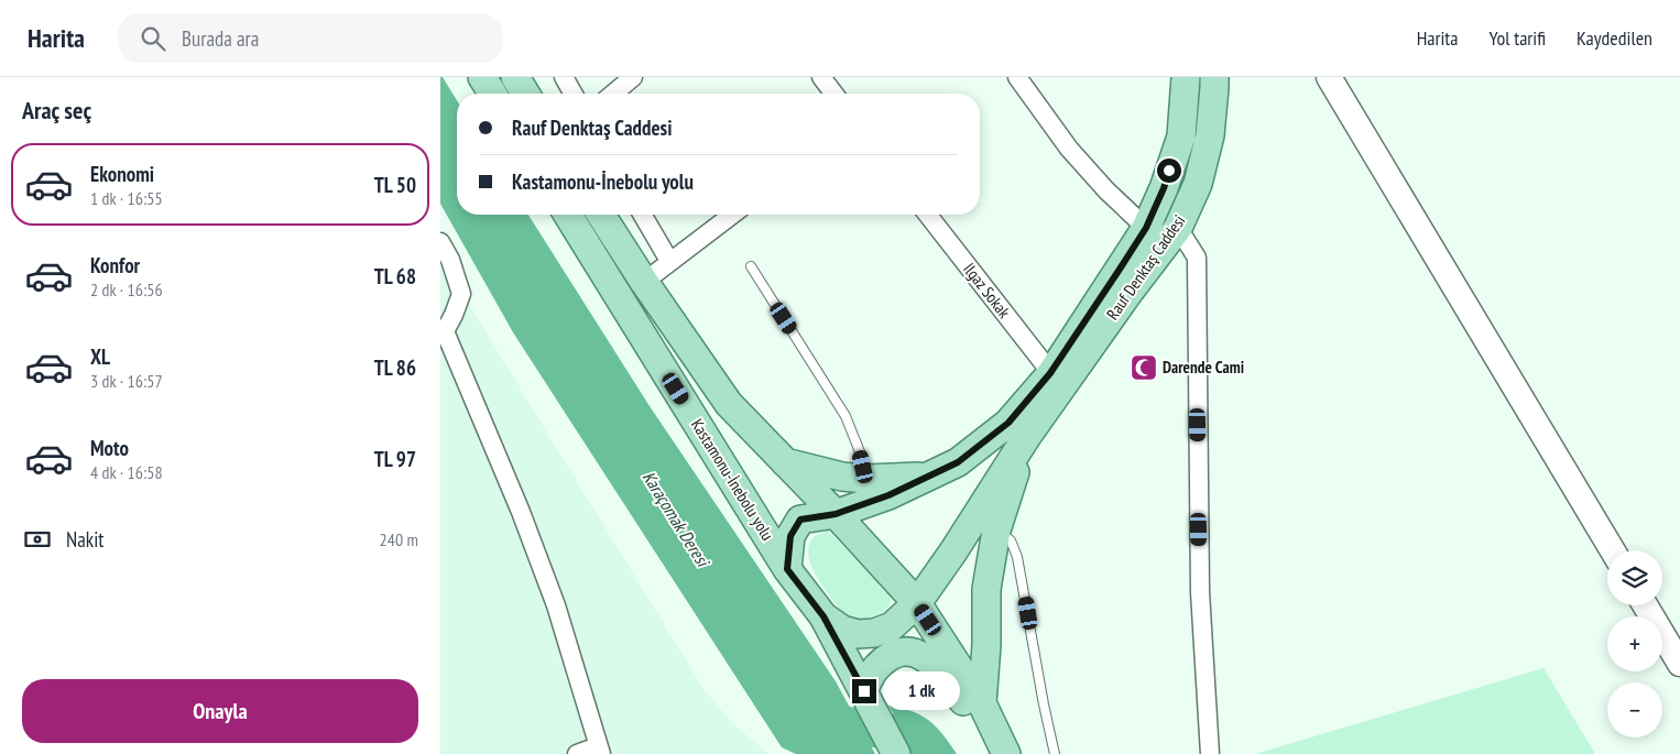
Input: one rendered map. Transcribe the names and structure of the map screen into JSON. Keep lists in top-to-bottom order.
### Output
{
  "streets": {
    "main road": ["Rauf Denktaş Caddesi", "Kastamonu-İnebolu yolu"],
    "street": ["Ilgaz Sokak"]
  },
  "crossings": [
    ["Rauf Denktaş Caddesi", "Ilgaz Sokak"],
    ["Rauf Denktaş Caddesi", "Kastamonu-İnebolu yolu"]
  ],
  "water": ["Karaçomak Deresi"],
  "places": {
    "mosque": ["Darende Cami"]
  },
  "page": {
    "header": "Harita",
    "search": "Burada ara",
    "nav": ["Harita", "Yol tarifi", "Kaydedilen"],
    "heading": "Araç seç",
    "banner": ["Rauf Denktaş Caddesi", "Kastamonu-İnebolu yolu"],
    "list": [
      {
        "name": "Ekonomi",
        "note": "1 dk · 16:55",
        "value": "TL 50"
      },
      {
        "name": "Konfor",
        "note": "2 dk · 16:56",
        "value": "TL 68"
      },
      {
        "name": "XL",
        "note": "3 dk · 16:57",
        "value": "TL 86"
      },
      {
        "name": "Moto",
        "note": "4 dk · 16:58",
        "value": "TL 97"
      }
    ],
    "pay": ["Nakit", "240 m"],
    "map_buttons": ["+", "−"],
    "buttons": "Onayla",
    "bubble": "1 dk"
  }
}
